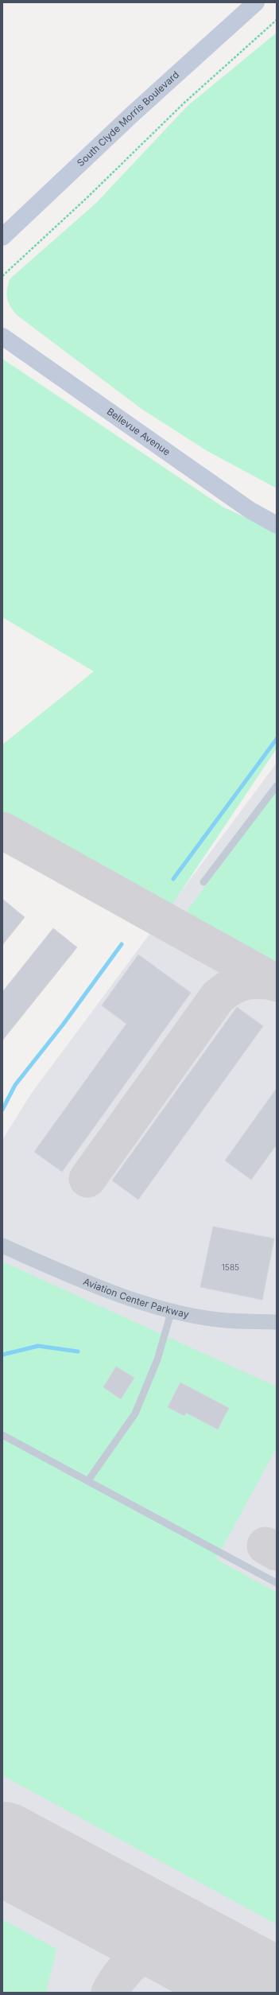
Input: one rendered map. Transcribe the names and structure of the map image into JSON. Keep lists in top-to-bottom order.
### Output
{
  "streets": {
    "main road": ["South Clyde Morris Boulevard", "Bellevue Avenue"],
    "street": ["Aviation Center Parkway"]
  },
  "house_numbers": ["1585"]
}
